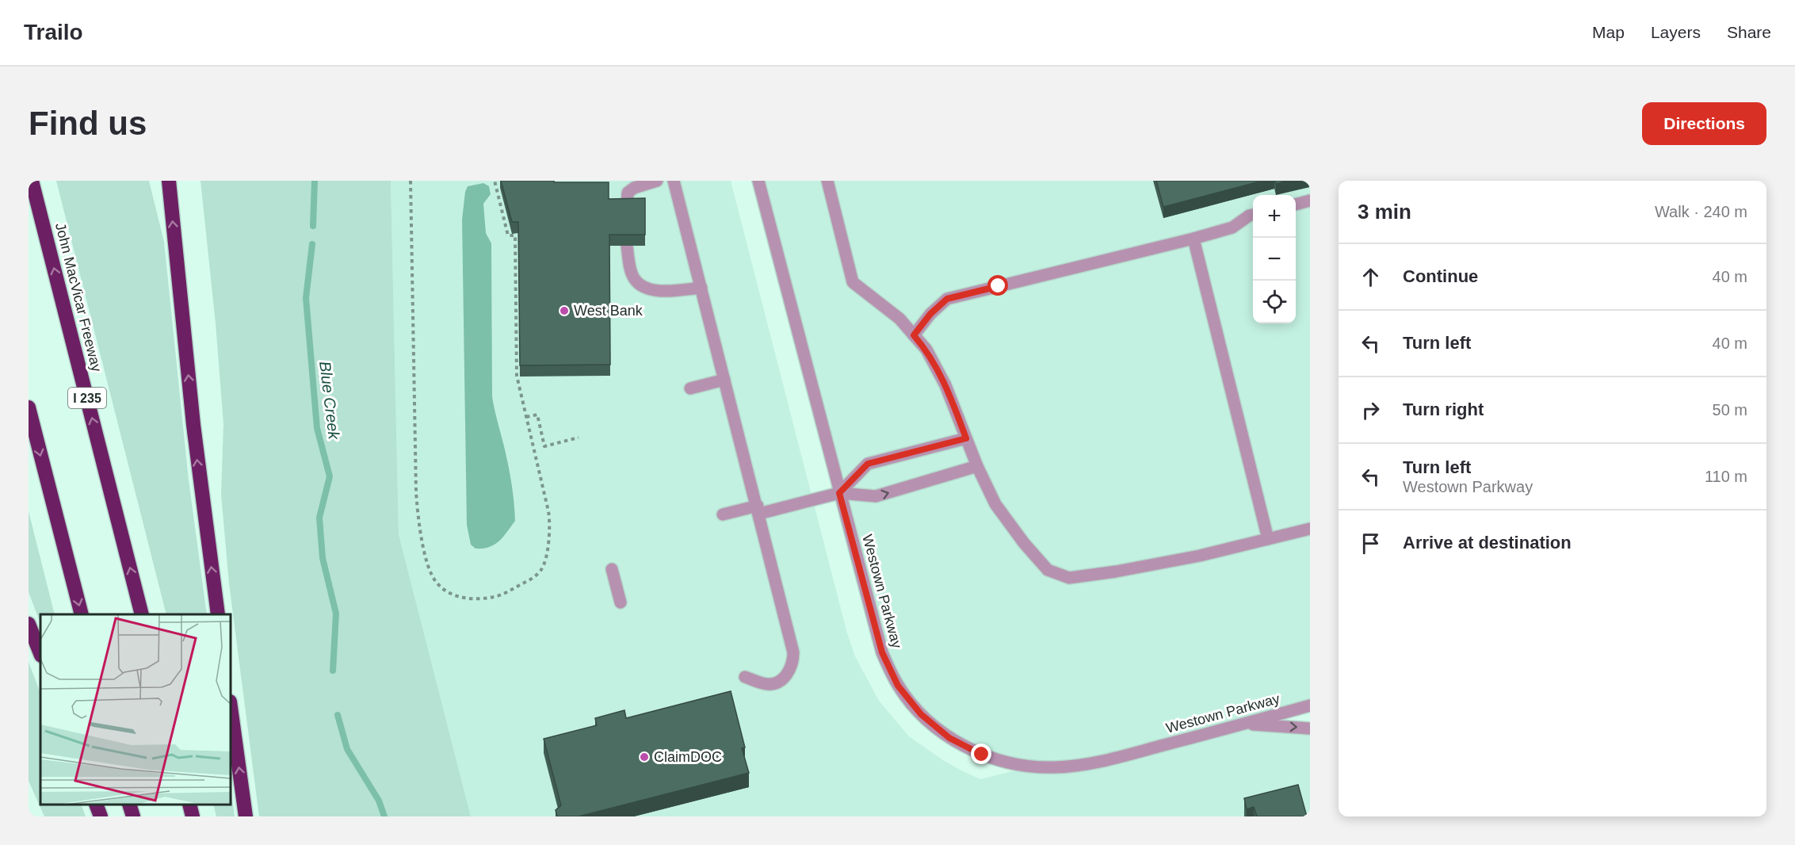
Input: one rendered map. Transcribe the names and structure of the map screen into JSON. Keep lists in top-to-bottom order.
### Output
{
  "streets": {
    "highway": ["John MacVicar Freeway", "I 235"],
    "street": ["Westown Parkway"]
  },
  "water": ["Blue Creek"],
  "places": ["West Bank", "ClaimDOC"],
  "page": {
    "header": "Trailo",
    "nav": ["Map", "Layers", "Share"],
    "buttons": "Directions",
    "title": "Find us",
    "heading": ["3 min", "Walk · 240 m"],
    "map_buttons": ["+", "−"],
    "list": [
      ["Continue", "40 m"],
      ["Turn left", "40 m"],
      ["Turn right", "50 m"],
      ["Turn left", "Westown Parkway", "110 m"],
      "Arrive at destination"
    ]
  }
}
